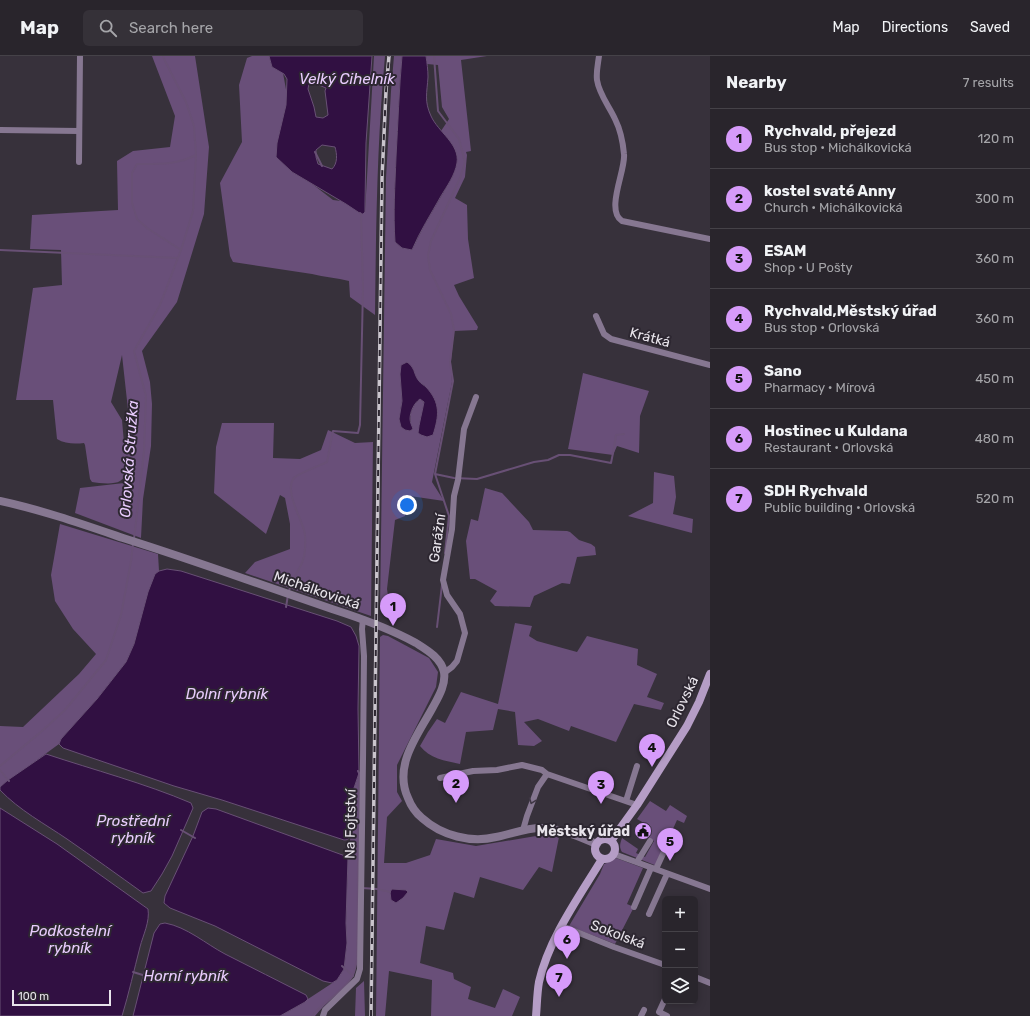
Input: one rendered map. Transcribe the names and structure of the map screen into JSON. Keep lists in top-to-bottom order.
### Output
{
  "streets": {
    "main road": ["Orlovská"],
    "street": [
      "Krátká",
      "Garážní",
      "Michálkovická",
      "Na Fojtství",
      "Sokolská"
    ]
  },
  "crossings": [
    ["Garážní", "Michálkovická"],
    ["Michálkovická", "Na Fojtství"]
  ],
  "water": [
    "Velký Cihelník",
    "Orlovská Stružka",
    "Dolní rybník",
    "Prostřední rybník",
    "Podkostelní rybník",
    "Horní rybník"
  ],
  "places": {
    "public building": ["Městský úřad"]
  },
  "scale_bar": "100 m",
  "page": {
    "header": "Map",
    "search": "Search here",
    "nav": ["Map", "Directions", "Saved"],
    "heading": ["Nearby", "7 results"],
    "list": [
      {
        "mark": "1",
        "name": "Rychvald, přejezd",
        "note": "Bus stop · Michálkovická",
        "value": "120 m"
      },
      {
        "mark": "2",
        "name": "kostel svaté Anny",
        "note": "Church · Michálkovická",
        "value": "300 m"
      },
      {
        "mark": "3",
        "name": "ESAM",
        "note": "Shop · U Pošty",
        "value": "360 m"
      },
      {
        "mark": "4",
        "name": "Rychvald,Městský úřad",
        "note": "Bus stop · Orlovská",
        "value": "360 m"
      },
      {
        "mark": "5",
        "name": "Sano",
        "note": "Pharmacy · Mírová",
        "value": "450 m"
      },
      {
        "mark": "6",
        "name": "Hostinec u Kuldana",
        "note": "Restaurant · Orlovská",
        "value": "480 m"
      },
      {
        "mark": "7",
        "name": "SDH Rychvald",
        "note": "Public building · Orlovská",
        "value": "520 m"
      }
    ],
    "pins": [
      "1",
      "4",
      "2",
      "3",
      "5",
      "6",
      "7"
    ],
    "map_buttons": ["+", "−"],
    "scale": "100 m"
  }
}
